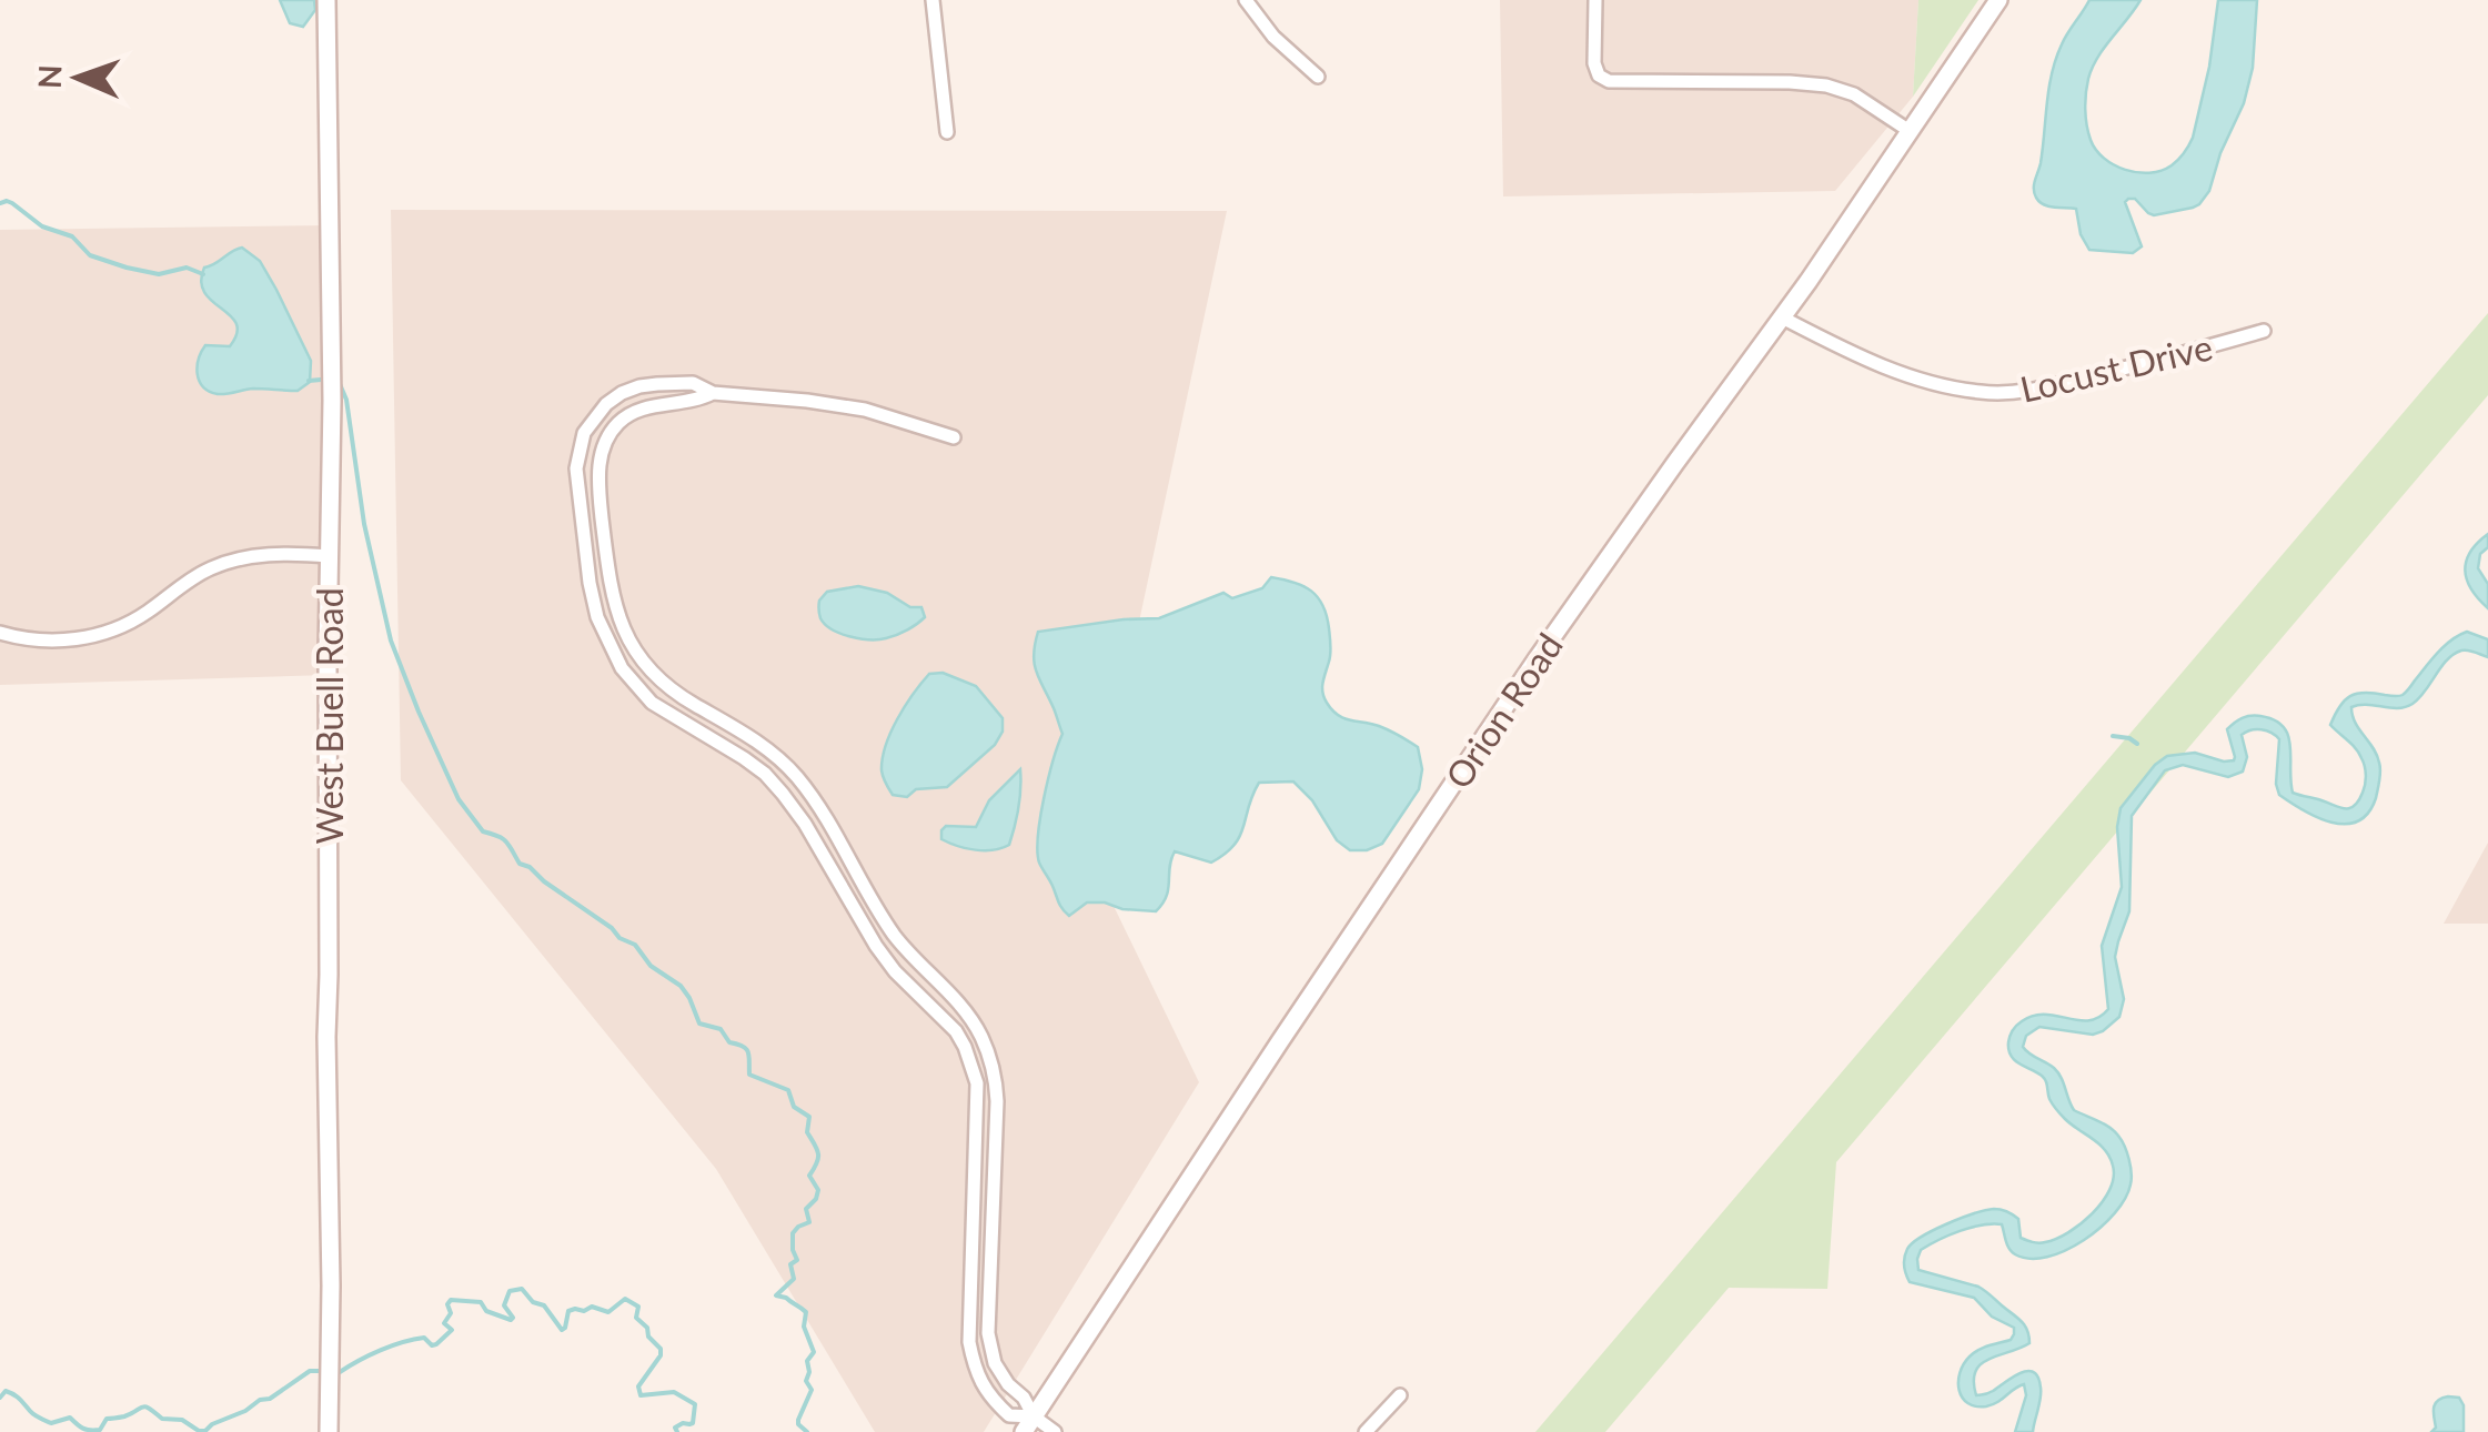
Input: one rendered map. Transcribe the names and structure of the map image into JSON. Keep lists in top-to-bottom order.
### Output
{
  "streets": {
    "main road": ["Orion Road", "West Buell Road"],
    "street": ["Locust Drive"]
  },
  "crossings": [
    ["Locust Drive", "Orion Road"]
  ],
  "north": "left"
}
